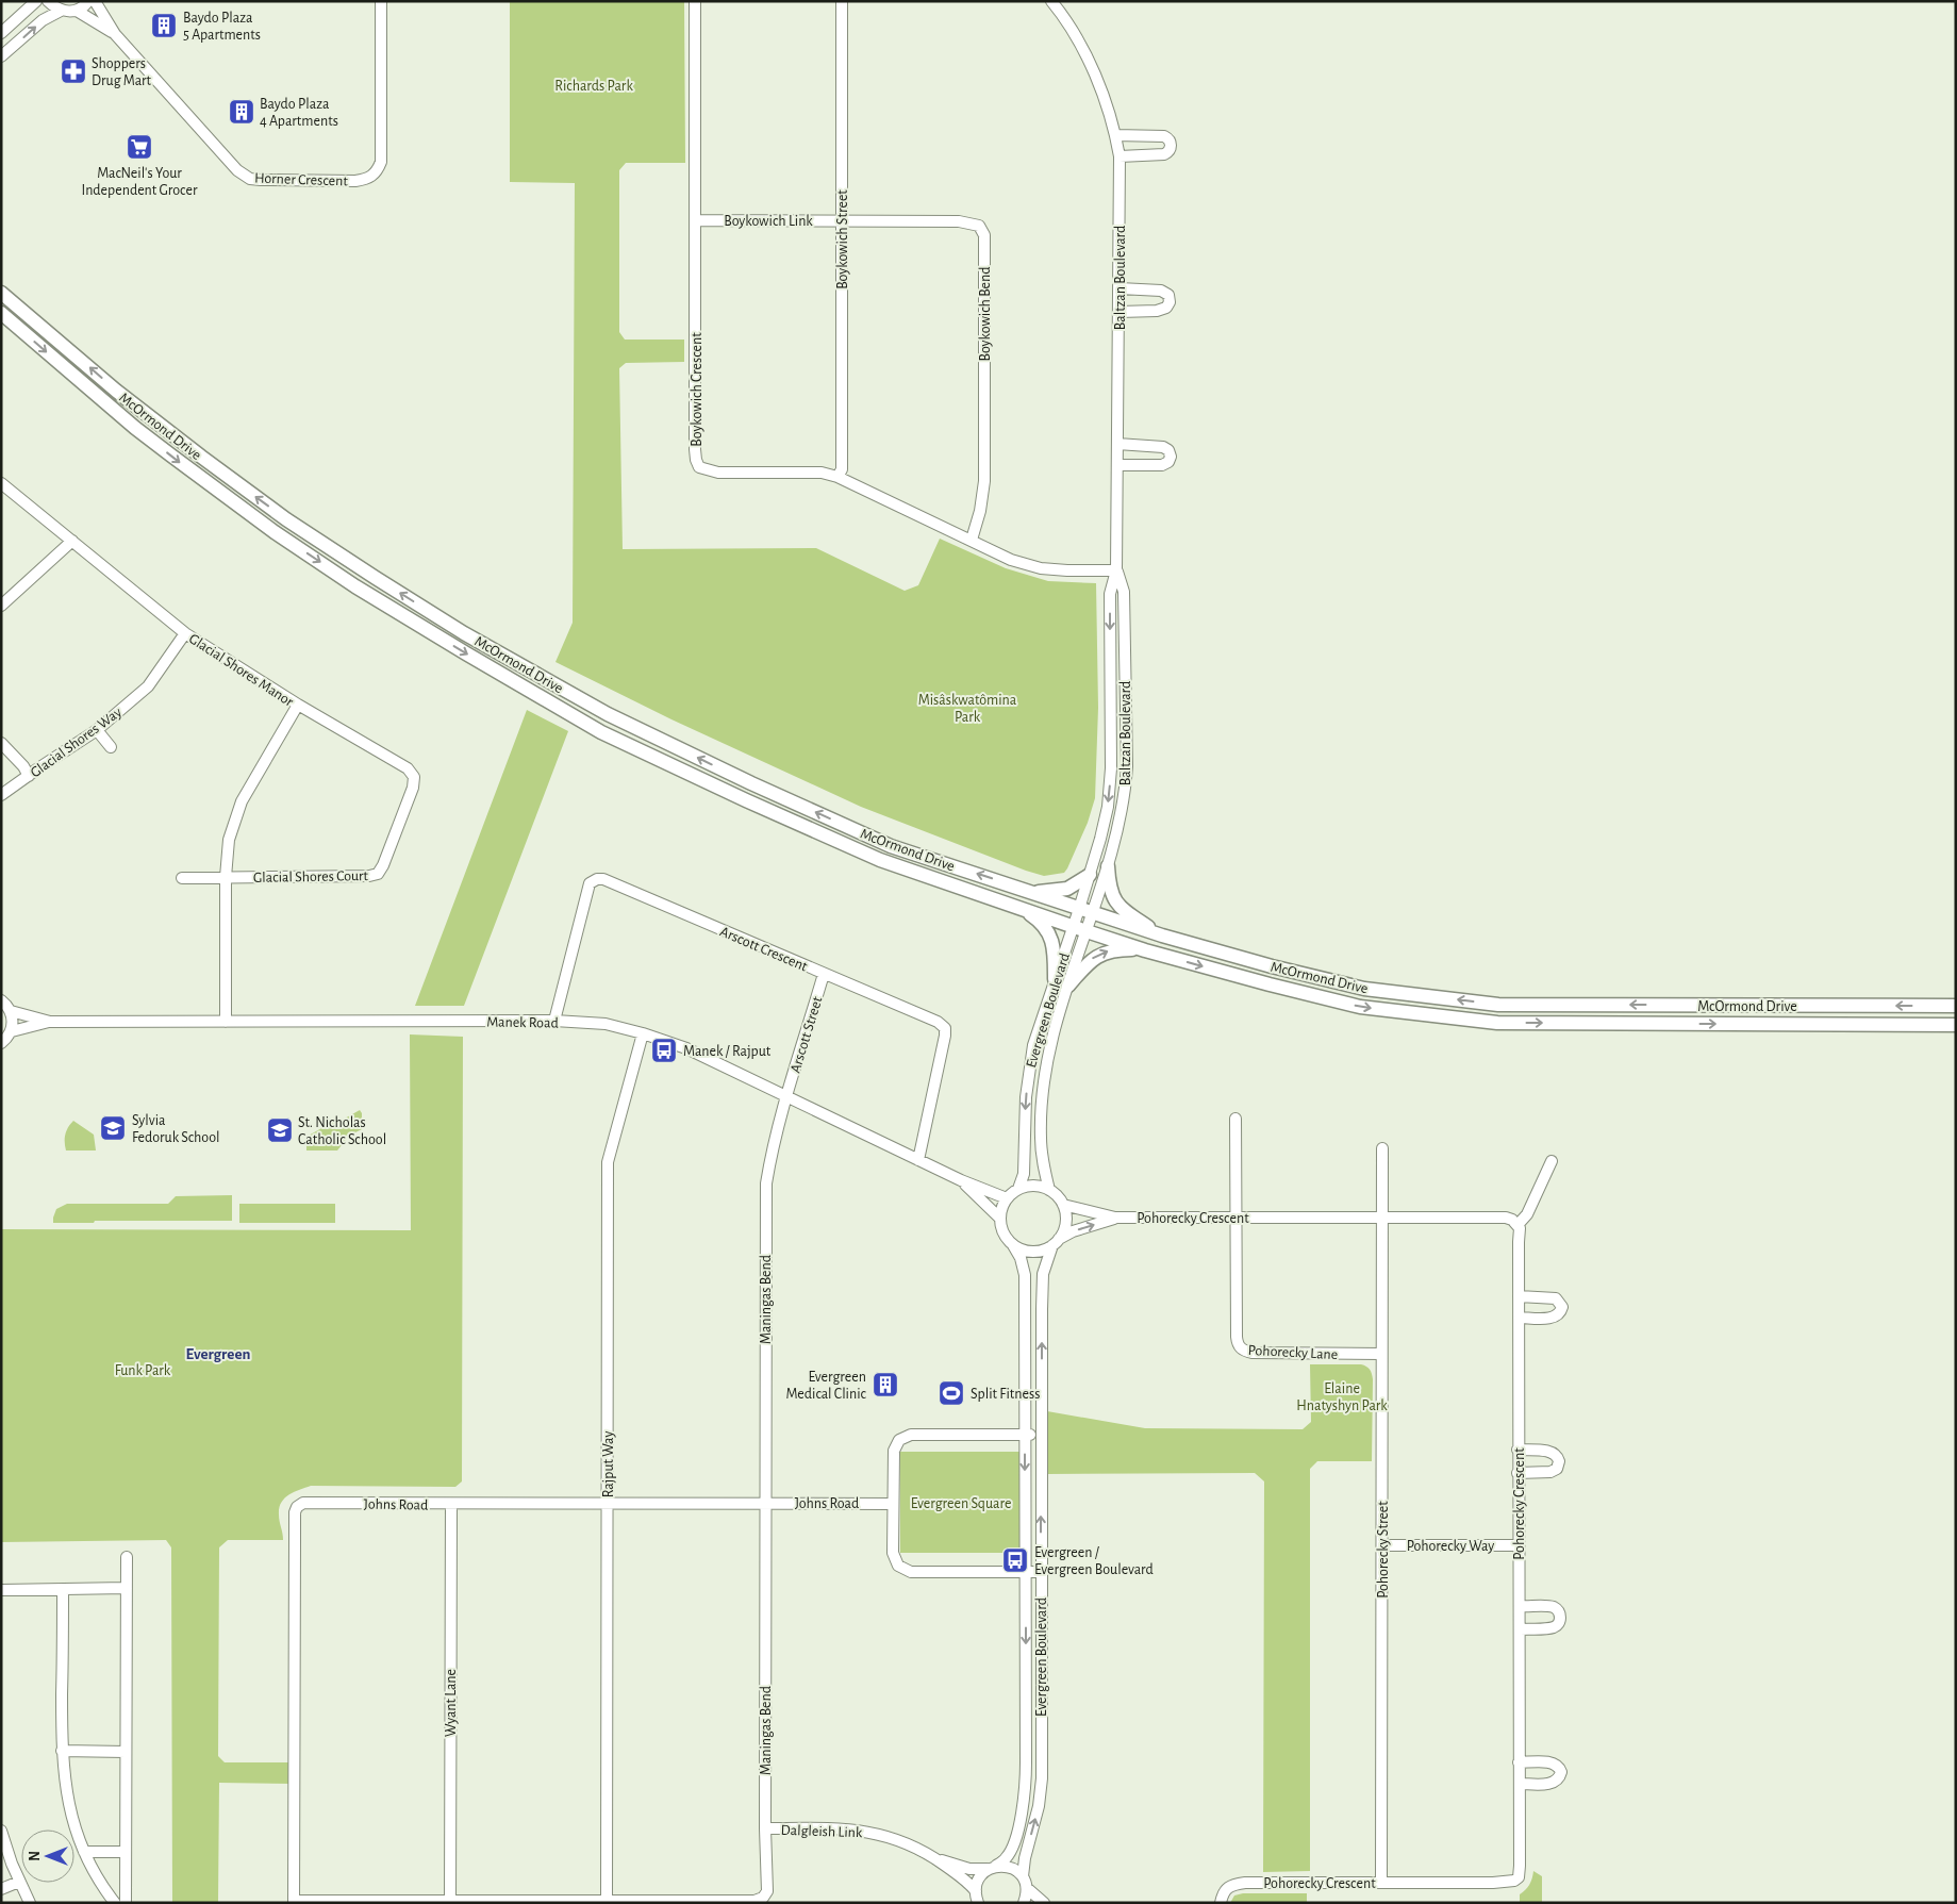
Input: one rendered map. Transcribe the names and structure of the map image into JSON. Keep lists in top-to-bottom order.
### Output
{
  "streets": {
    "main road": ["McOrmond Drive"],
    "street": [
      "Horner Crescent",
      "Boykowich Link",
      "Boykowich Street",
      "Baltzan Boulevard",
      "Boykowich Bend",
      "Boykowich Crescent",
      "Glacial Shores Manor",
      "Glacial Shores Way",
      "Glacial Shores Court",
      "Arscott Crescent",
      "Evergreen Boulevard",
      "Manek Road",
      "Arscott Street",
      "Pohorecky Crescent",
      "Maningas Bend",
      "Pohorecky Lane",
      "Rajput Way",
      "Johns Road",
      "Pohorecky Way",
      "Pohorecky Street",
      "Wyant Lane",
      "Dalgleish Link"
    ]
  },
  "crossings": [
    ["Boykowich Link", "Boykowich Street"],
    ["Boykowich Link", "Boykowich Bend"],
    ["Boykowich Link", "Boykowich Crescent"],
    ["Boykowich Street", "Boykowich Bend"],
    ["Boykowich Street", "Boykowich Crescent"],
    ["Baltzan Boulevard", "Boykowich Crescent"],
    ["Baltzan Boulevard", "McOrmond Drive"],
    ["Baltzan Boulevard", "Evergreen Boulevard"],
    ["Boykowich Bend", "Boykowich Crescent"],
    ["McOrmond Drive", "Evergreen Boulevard"],
    ["Glacial Shores Manor", "Glacial Shores Way"],
    ["Glacial Shores Manor", "Glacial Shores Court"],
    ["Glacial Shores Manor", "Manek Road"],
    ["Arscott Crescent", "Manek Road"],
    ["Arscott Crescent", "Arscott Street"],
    ["Evergreen Boulevard", "Manek Road"],
    ["Evergreen Boulevard", "Pohorecky Crescent"],
    ["Evergreen Boulevard", "Dalgleish Link"],
    ["Manek Road", "Arscott Street"],
    ["Manek Road", "Pohorecky Crescent"],
    ["Manek Road", "Maningas Bend"],
    ["Manek Road", "Rajput Way"],
    ["Arscott Street", "Maningas Bend"],
    ["Pohorecky Crescent", "Pohorecky Lane"],
    ["Pohorecky Crescent", "Pohorecky Way"],
    ["Pohorecky Crescent", "Pohorecky Street"],
    ["Maningas Bend", "Rajput Way"],
    ["Maningas Bend", "Johns Road"],
    ["Maningas Bend", "Wyant Lane"],
    ["Maningas Bend", "Dalgleish Link"],
    ["Pohorecky Lane", "Pohorecky Street"],
    ["Rajput Way", "Johns Road"],
    ["Johns Road", "Wyant Lane"],
    ["Pohorecky Way", "Pohorecky Street"]
  ],
  "districts": ["Evergreen"],
  "parks": [
    "Richards Park",
    "Misâskwatômina Park",
    "Funk Park",
    "Elaine Hnatyshyn Park",
    "Evergreen Square"
  ],
  "places": {
    "building": ["Baydo Plaza 5 Apartments", "Baydo Plaza 4 Apartments", "Evergreen Medical Clinic"],
    "pharmacy": ["Shoppers Drug Mart"],
    "supermarket": ["MacNeil's Your Independent Grocer"],
    "bus stop": ["Manek / Rajput", "Evergreen / Evergreen Boulevard"],
    "school or university": ["Sylvia Fedoruk School", "St. Nicholas Catholic School"],
    "sports": ["Split Fitness"]
  },
  "north": "left"
}
